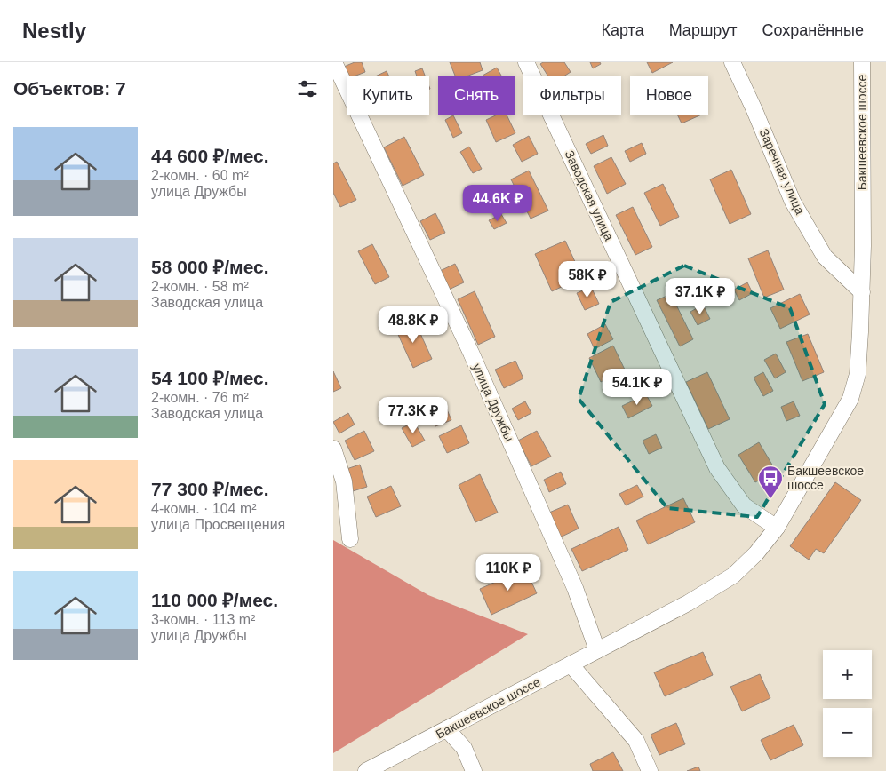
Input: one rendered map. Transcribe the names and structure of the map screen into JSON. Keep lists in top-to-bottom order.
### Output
{
  "streets": {
    "street": [
      "Бакшеевское шоссе",
      "Заречная улица",
      "Заводская улица",
      "улица Дружбы"
    ]
  },
  "crossings": [
    ["Бакшеевское шоссе", "Заречная улица"],
    ["Бакшеевское шоссе", "Заводская улица"],
    ["Бакшеевское шоссе", "улица Дружбы"]
  ],
  "places": {
    "bus stop": ["Бакшеевское шоссе"]
  },
  "page": {
    "header": "Nestly",
    "nav": ["Карта", "Маршрут", "Сохранённые"],
    "heading": "Объектов: 7",
    "chip": [
      "Купить",
      "Снять",
      "Фильтры",
      "Новое"
    ],
    "list": [
      {
        "name": "44 600 ₽/мес.",
        "note": "2-комн. · 60 m² · улица Дружбы"
      },
      {
        "name": "58 000 ₽/мес.",
        "note": "2-комн. · 58 m² · Заводская улица"
      },
      {
        "name": "54 100 ₽/мес.",
        "note": "2-комн. · 76 m² · Заводская улица"
      },
      {
        "name": "77 300 ₽/мес.",
        "note": "4-комн. · 104 m² · улица Просвещения"
      },
      {
        "name": "110 000 ₽/мес.",
        "note": "3-комн. · 113 m² · улица Дружбы"
      }
    ],
    "price": [
      "44.6K ₽",
      "58K ₽",
      "37.1K ₽",
      "48.8K ₽",
      "54.1K ₽",
      "77.3K ₽",
      "110K ₽"
    ],
    "map_buttons": ["+", "−"]
  }
}
